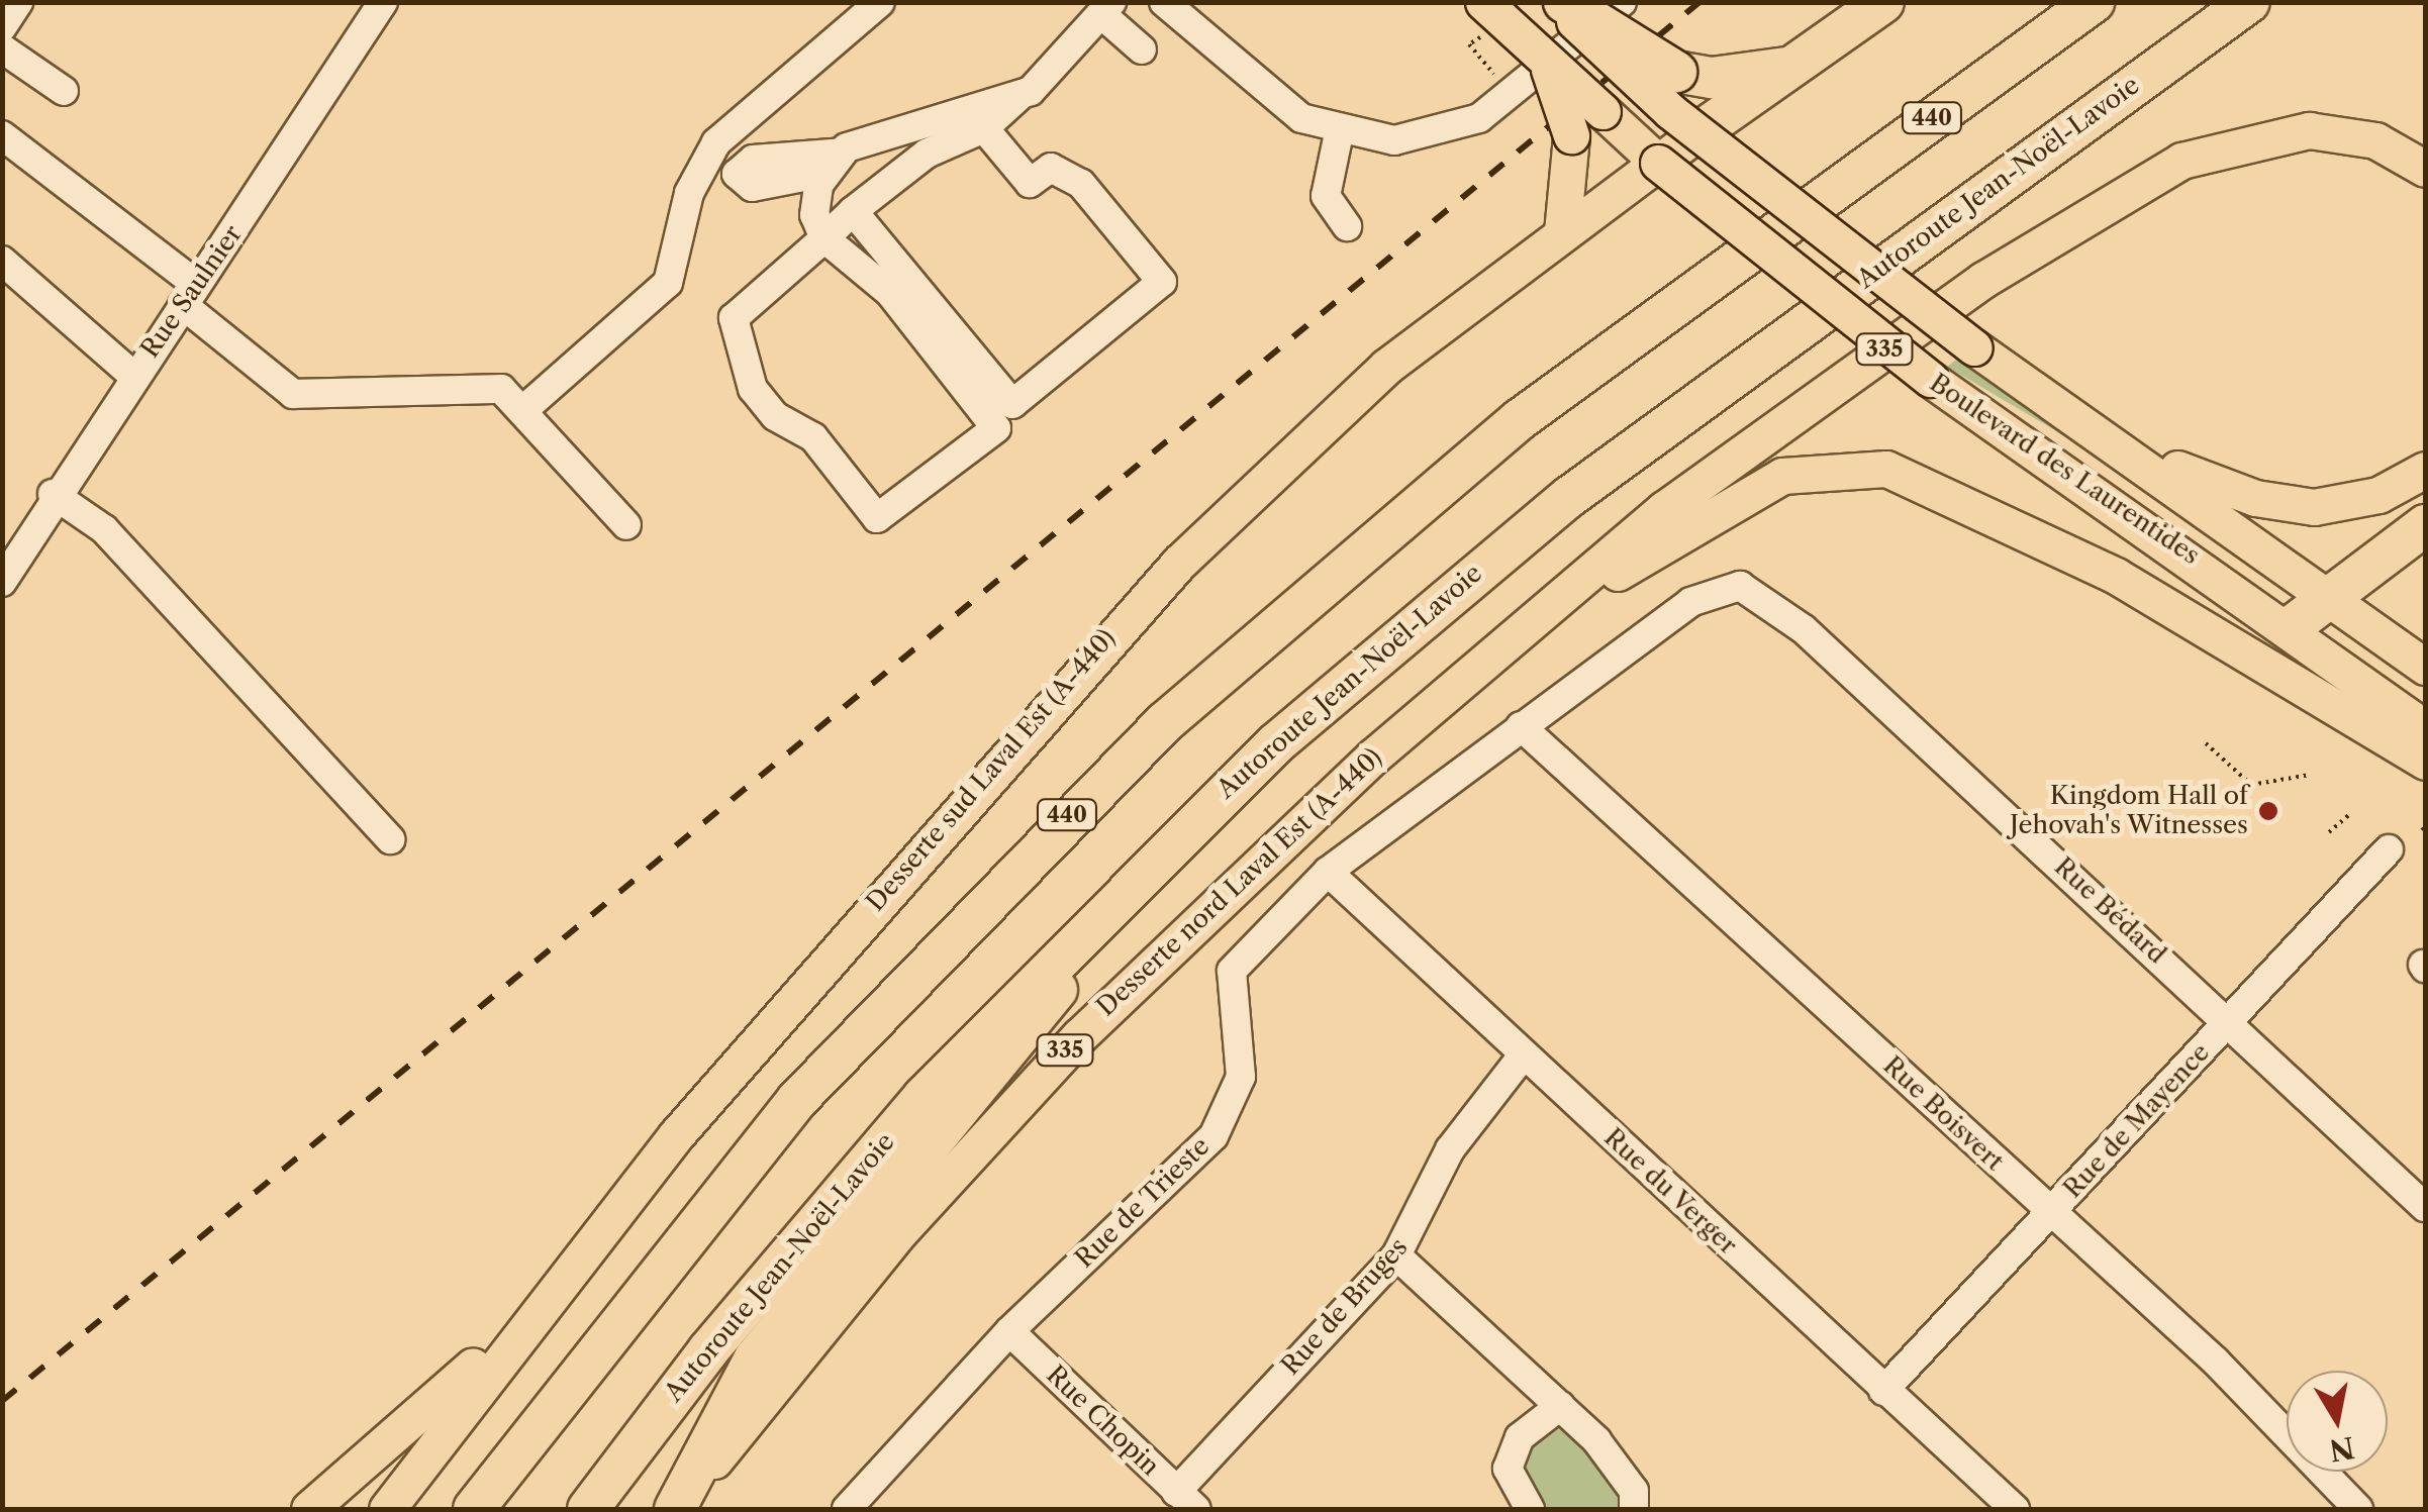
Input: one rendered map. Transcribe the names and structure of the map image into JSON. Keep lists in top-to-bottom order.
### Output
{
  "streets": {
    "highway": ["440", "Autoroute Jean-Noël-Lavoie"],
    "main road": [
      "335",
      "Boulevard des Laurentides",
      "Desserte sud Laval Est (A-440)",
      "Desserte nord Laval Est (A-440)"
    ],
    "street": [
      "Rue Saulnier",
      "Rue Bédard",
      "Rue Boisvert",
      "Rue de Mayence",
      "Rue du Verger",
      "Rue de Trieste",
      "Rue de Bruges",
      "Rue Chopin"
    ]
  },
  "crossings": [
    ["335", "Desserte nord Laval Est (A-440)"],
    ["Boulevard des Laurentides", "Desserte sud Laval Est (A-440)"],
    ["Rue Bédard", "Rue de Mayence"],
    ["Rue Bédard", "Rue de Trieste"],
    ["Rue Boisvert", "Rue de Mayence"],
    ["Rue Boisvert", "Rue de Trieste"],
    ["Rue de Mayence", "Rue du Verger"],
    ["Rue du Verger", "Rue de Trieste"],
    ["Rue du Verger", "Rue de Bruges"],
    ["Rue de Trieste", "Rue Chopin"],
    ["Rue de Bruges", "Rue Chopin"]
  ],
  "places": ["Kingdom Hall of Jehovah's Witnesses"],
  "north": "bottom"
}
